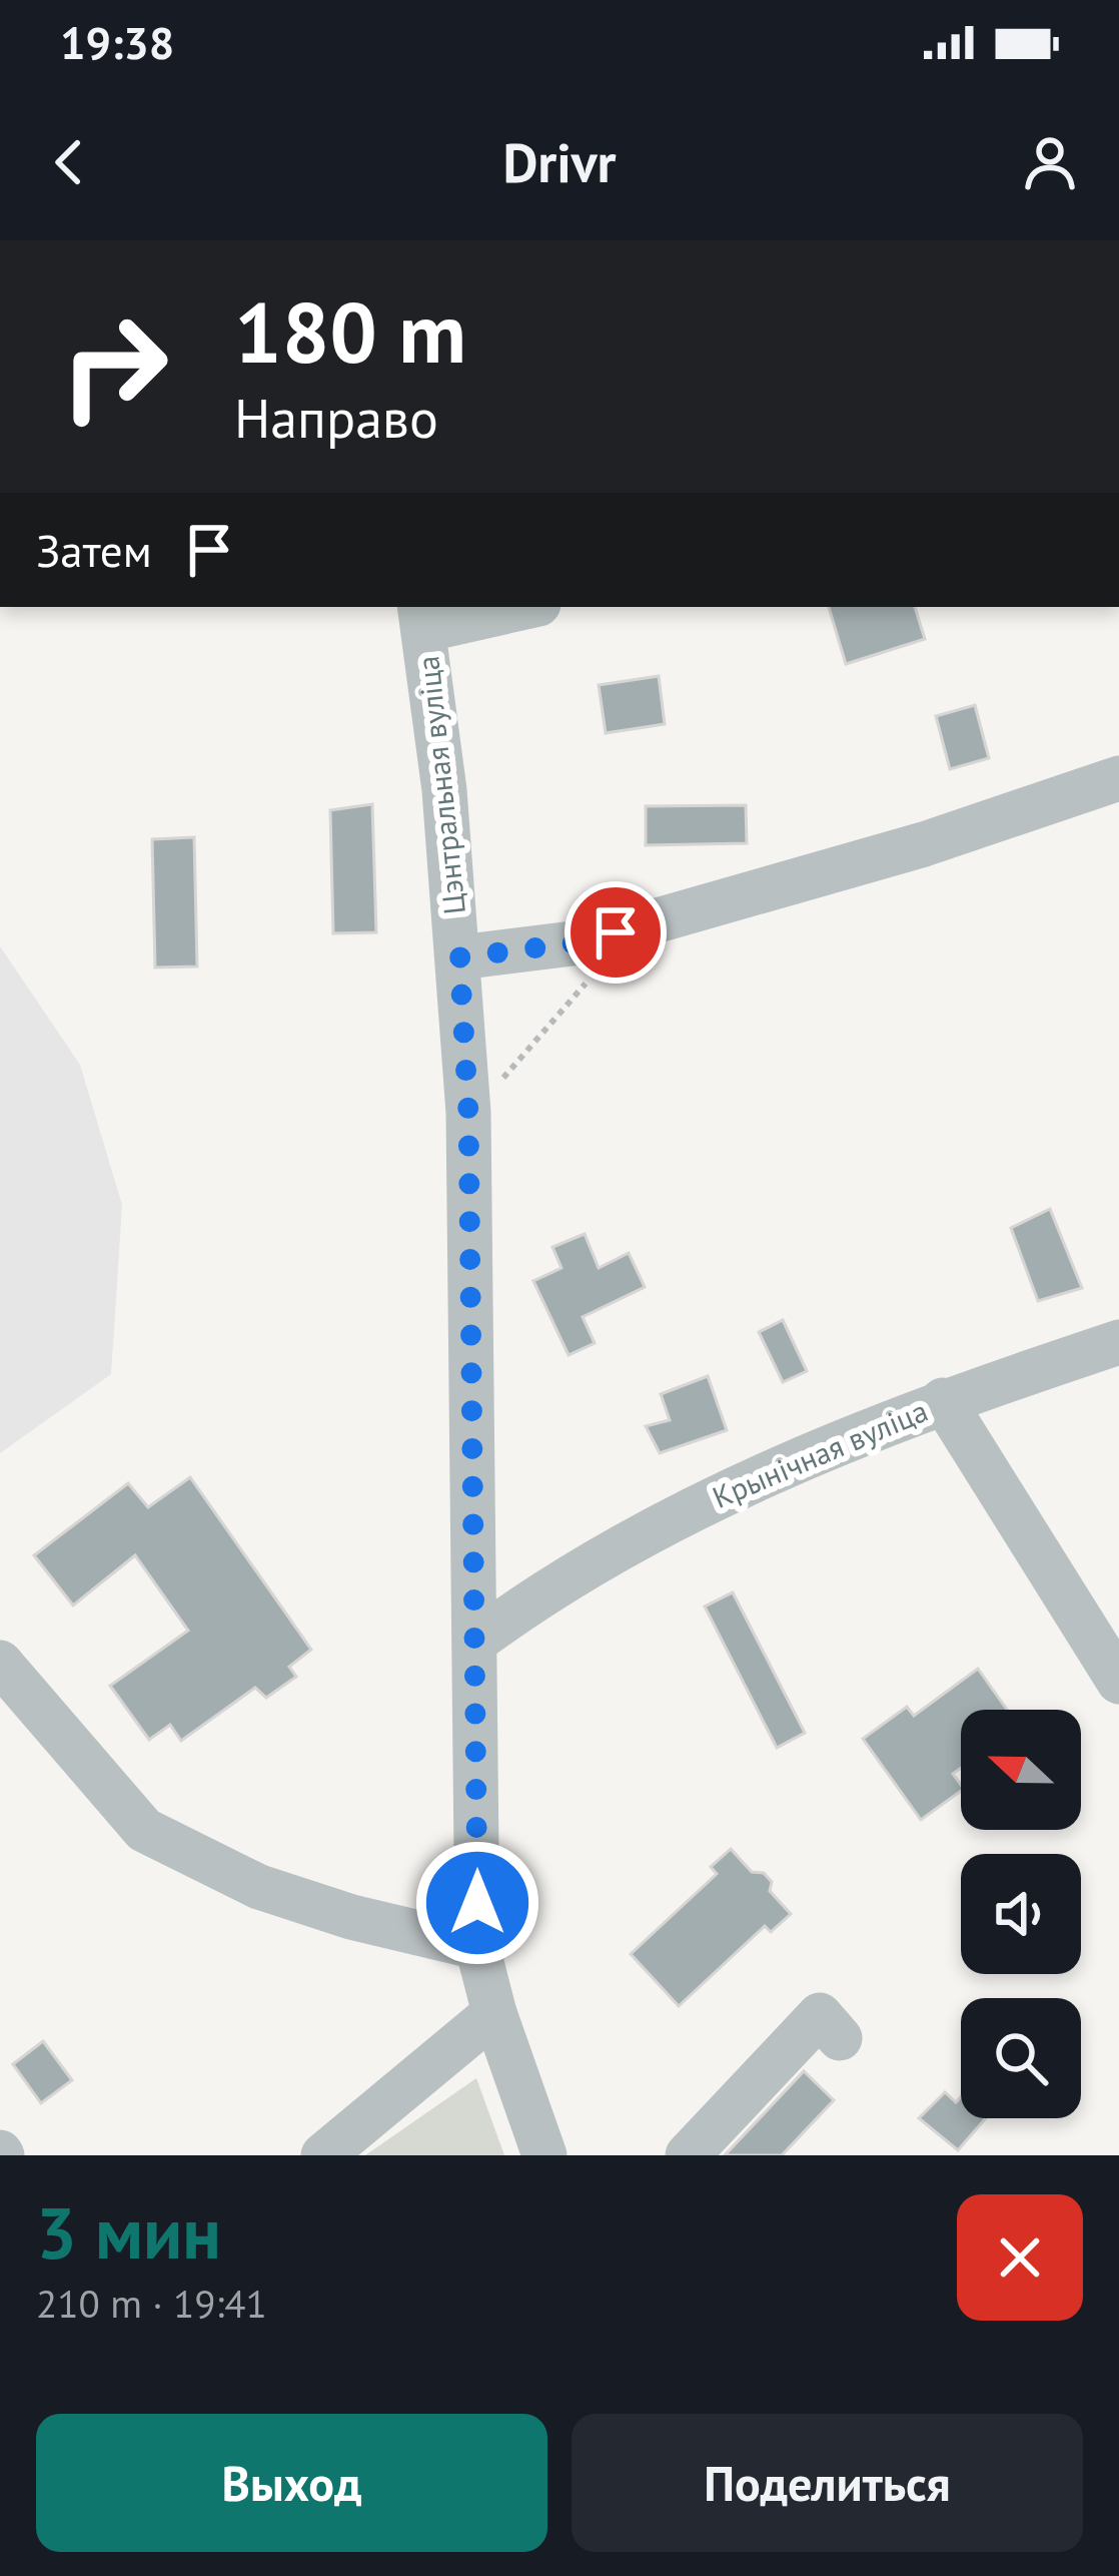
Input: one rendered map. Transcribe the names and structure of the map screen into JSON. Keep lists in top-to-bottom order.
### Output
{
  "streets": {
    "street": ["Цэнтральная вуліца", "Крынічная вуліца"]
  },
  "crossings": [
    ["Цэнтральная вуліца", "Крынічная вуліца"]
  ],
  "north": "left",
  "page": {
    "status": "19:38",
    "header": "Drivr",
    "turn": ["180 m", "Направо"],
    "then": "Затем",
    "heading": ["3 мин", "210 m · 19:41"],
    "buttons": ["Выход", "Поделиться"]
  }
}
